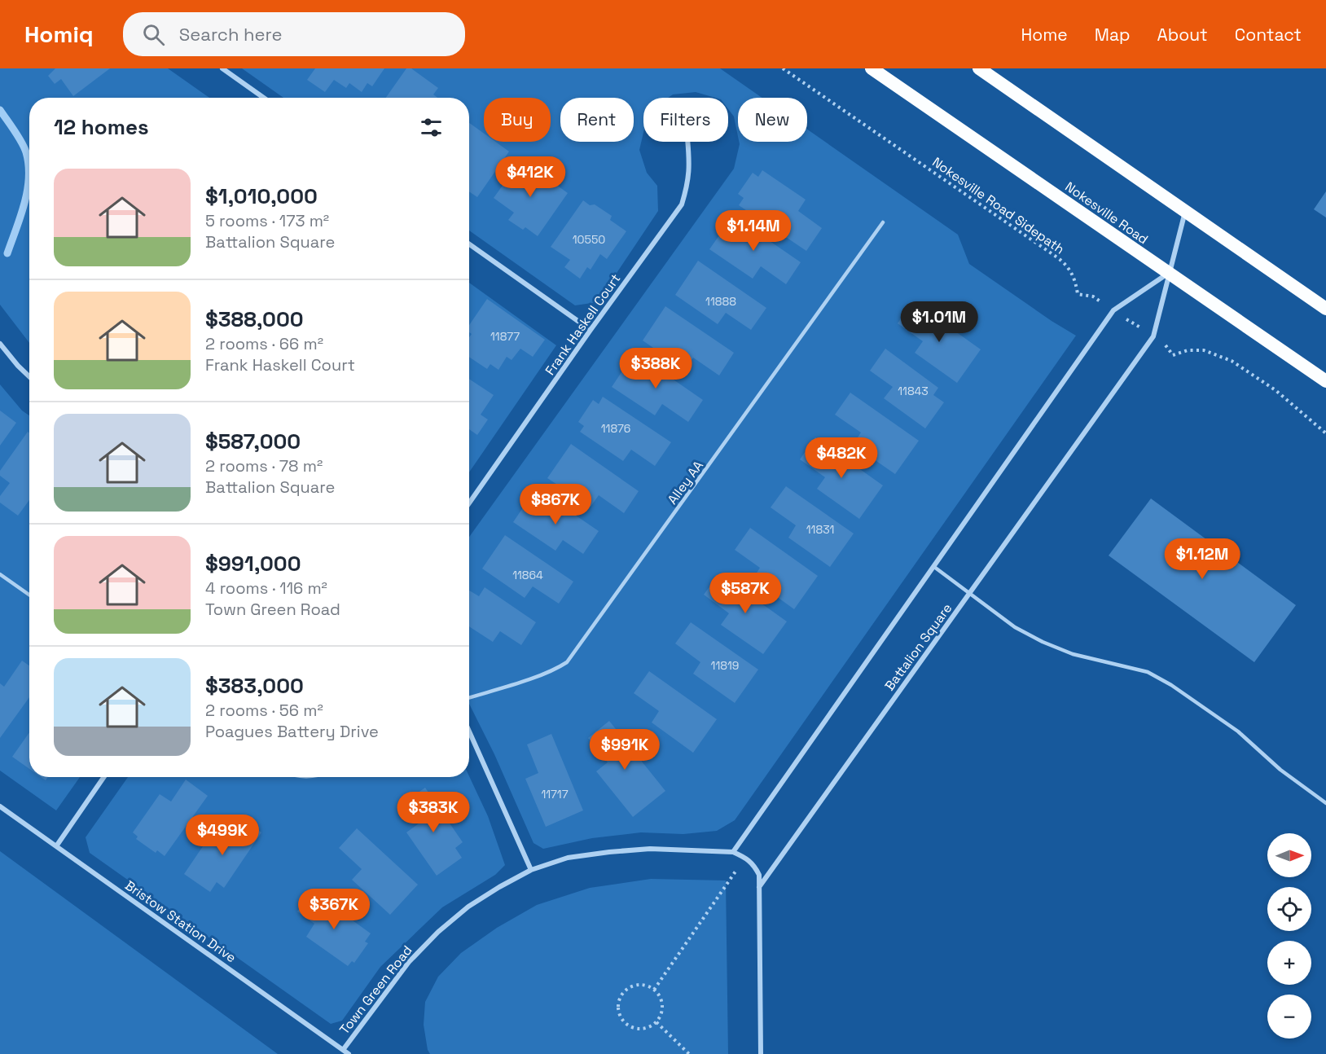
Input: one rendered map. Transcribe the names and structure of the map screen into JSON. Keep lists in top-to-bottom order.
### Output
{
  "streets": {
    "highway": ["Nokesville Road"],
    "street": [
      "Frank Haskell Court",
      "Battalion Square",
      "Bristow Station Drive",
      "Town Green Road"
    ],
    "lane": ["Alley AA"],
    "path": ["Nokesville Road Sidepath"]
  },
  "crossings": [
    ["Nokesville Road", "Battalion Square"],
    ["Bristow Station Drive", "Town Green Road"]
  ],
  "house_numbers": [
    "10550",
    "11888",
    "11877",
    "11843",
    "11876",
    "11831",
    "11864",
    "11819",
    "11717"
  ],
  "north": "right",
  "page": {
    "header": "Homiq",
    "search": "Search here",
    "nav": [
      "Home",
      "Map",
      "About",
      "Contact"
    ],
    "chip": [
      "Buy",
      "Rent",
      "Filters",
      "New"
    ],
    "heading": "12 homes",
    "price": [
      "$412K",
      "$1.14M",
      "$1.01M",
      "$388K",
      "$482K",
      "$867K",
      "$1.12M",
      "$587K",
      "$991K",
      "$383K",
      "$499K",
      "$367K"
    ],
    "list": [
      {
        "name": "$1,010,000",
        "note": "5 rooms · 173 m² · Battalion Square"
      },
      {
        "name": "$388,000",
        "note": "2 rooms · 66 m² · Frank Haskell Court"
      },
      {
        "name": "$587,000",
        "note": "2 rooms · 78 m² · Battalion Square"
      },
      {
        "name": "$991,000",
        "note": "4 rooms · 116 m² · Town Green Road"
      },
      {
        "name": "$383,000",
        "note": "2 rooms · 56 m² · Poagues Battery Drive"
      }
    ],
    "map_buttons": ["+", "−"]
  }
}
